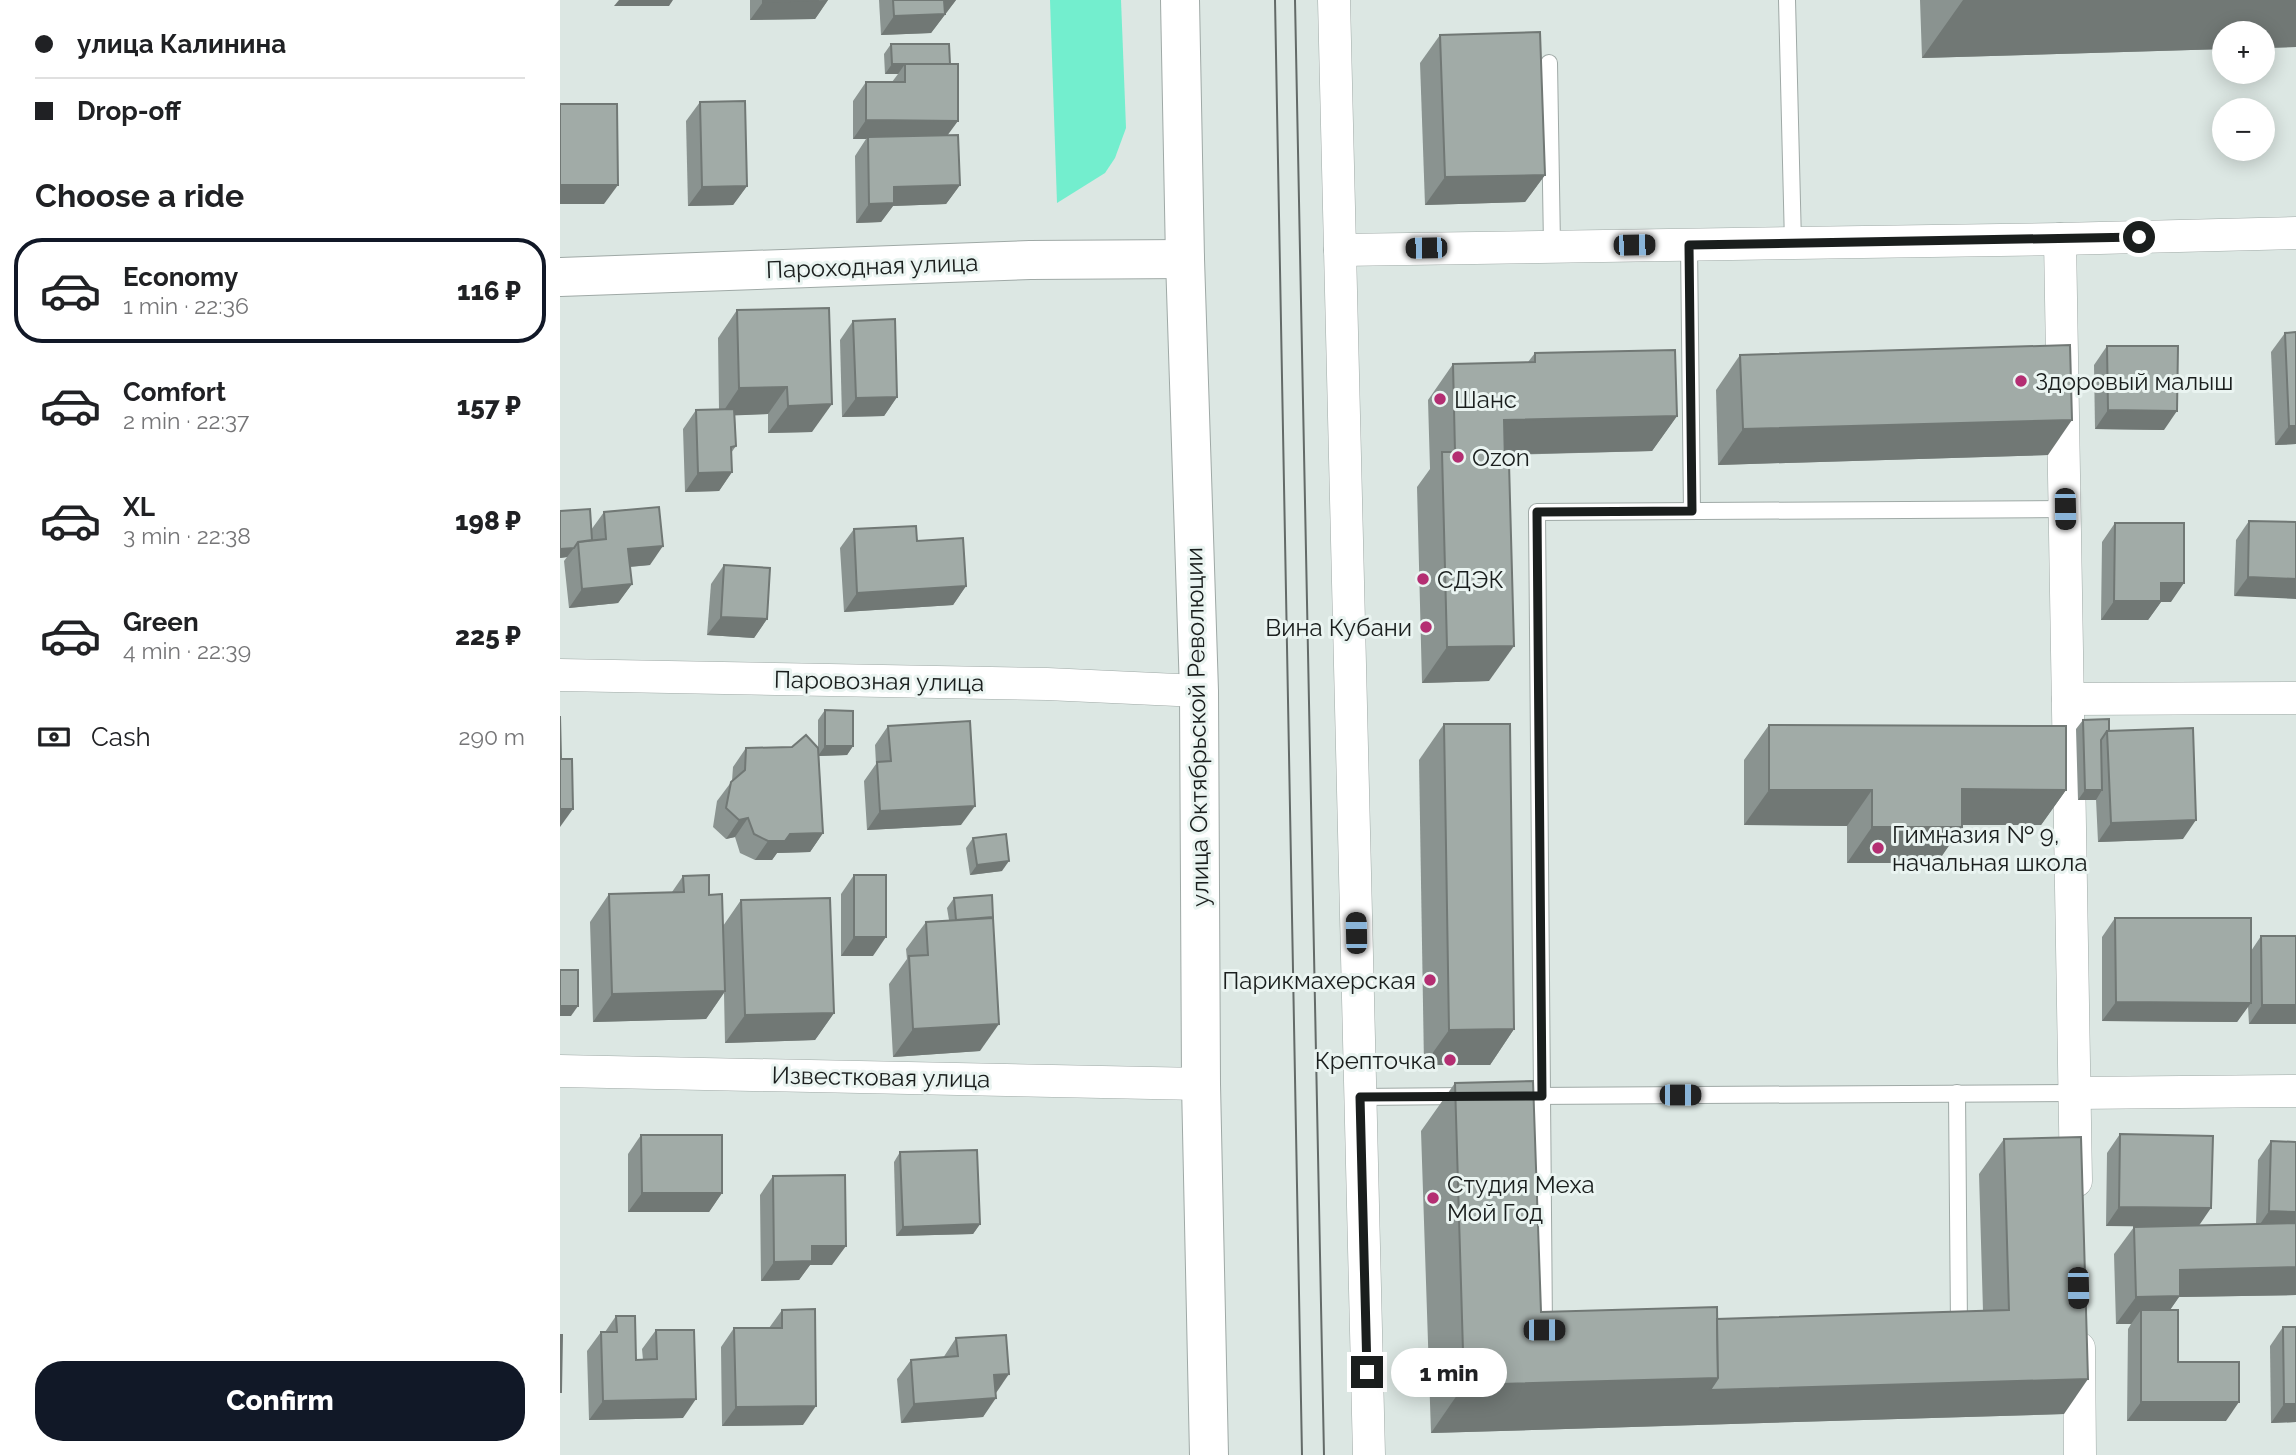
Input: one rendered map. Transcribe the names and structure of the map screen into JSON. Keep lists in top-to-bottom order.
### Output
{
  "streets": {
    "main road": ["Пароходная улица", "улица Октябрьской Революции"],
    "street": ["Паровозная улица", "Известковая улица"]
  },
  "crossings": [
    ["Пароходная улица", "улица Октябрьской Революции"],
    ["Паровозная улица", "улица Октябрьской Революции"],
    ["улица Октябрьской Революции", "Известковая улица"]
  ],
  "places": [
    "Здоровый малыш",
    "Шанс",
    "Ozon",
    "СДЭК",
    "Вина Кубани",
    "Гимназия № 9, начальная школа",
    "Парикмахерская",
    "Крепточка",
    "Студия Меха Мой Год"
  ],
  "page": {
    "banner": ["улица Калинина", "Drop-off"],
    "map_buttons": ["+", "−"],
    "heading": "Choose a ride",
    "list": [
      {
        "name": "Economy",
        "note": "1 min · 22:36",
        "value": "116 ₽"
      },
      {
        "name": "Comfort",
        "note": "2 min · 22:37",
        "value": "157 ₽"
      },
      {
        "name": "XL",
        "note": "3 min · 22:38",
        "value": "198 ₽"
      },
      {
        "name": "Green",
        "note": "4 min · 22:39",
        "value": "225 ₽"
      }
    ],
    "pay": ["Cash", "290 m"],
    "buttons": "Confirm",
    "bubble": "1 min"
  }
}
